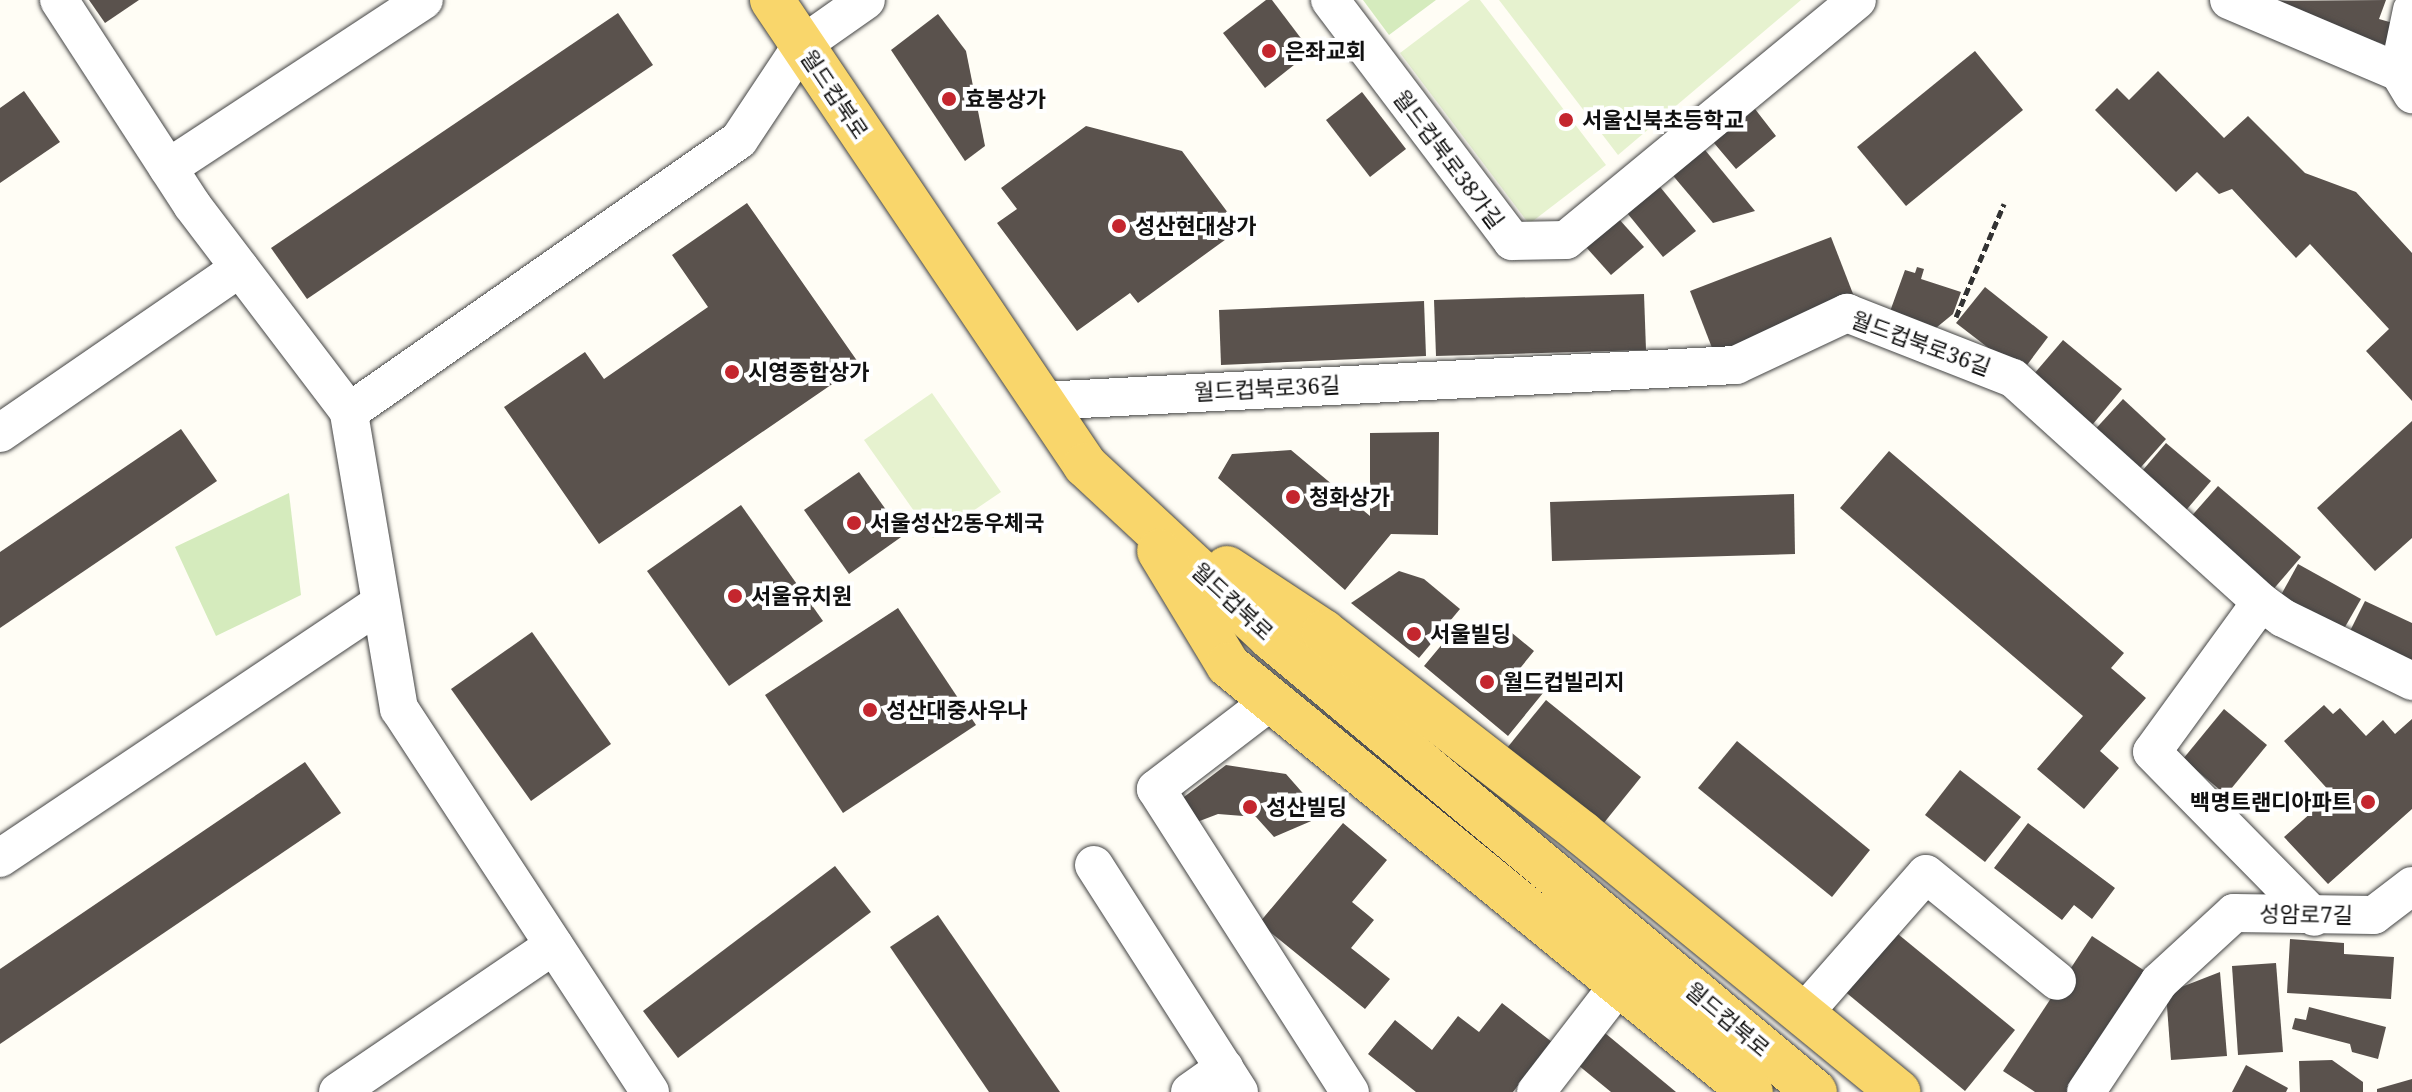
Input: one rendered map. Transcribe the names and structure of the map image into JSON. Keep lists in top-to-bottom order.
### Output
{
  "streets": {
    "main road": ["월드컵북로"],
    "street": ["월드컵북로38가길", "월드컵북로36길", "성암로7길"]
  },
  "crossings": [
    ["월드컵북로", "월드컵북로36길"]
  ],
  "places": [
    "은좌교회",
    "효봉상가",
    "서울신북초등학교",
    "성산현대상가",
    "시영종합상가",
    "청화상가",
    "서울성산2동우체국",
    "서울유치원",
    "서울빌딩",
    "월드컵빌리지",
    "성산대중사우나",
    "백명트랜디아파트",
    "성산빌딩"
  ]
}
